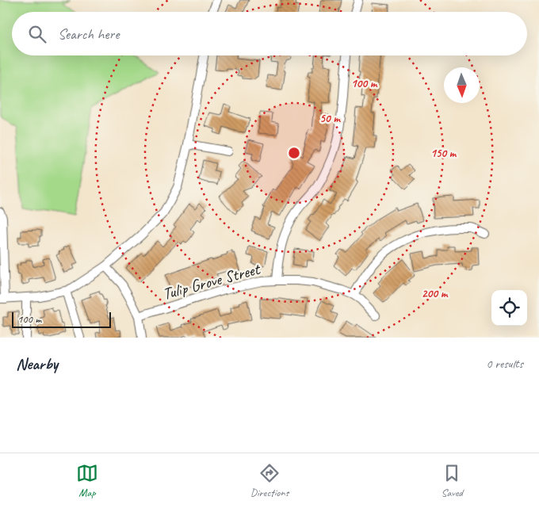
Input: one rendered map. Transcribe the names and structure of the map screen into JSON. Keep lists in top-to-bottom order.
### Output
{
  "streets": {
    "street": ["Tulip Grove Street"]
  },
  "scale_bar": "100 m",
  "north": "bottom",
  "page": {
    "search": "Search here",
    "scale": "100 m",
    "heading": ["Nearby", "0 results"],
    "nav": ["Map", "Directions", "Saved"]
  },
  "rings": [
    "100 m",
    "50 m",
    "150 m",
    "200 m"
  ]
}
